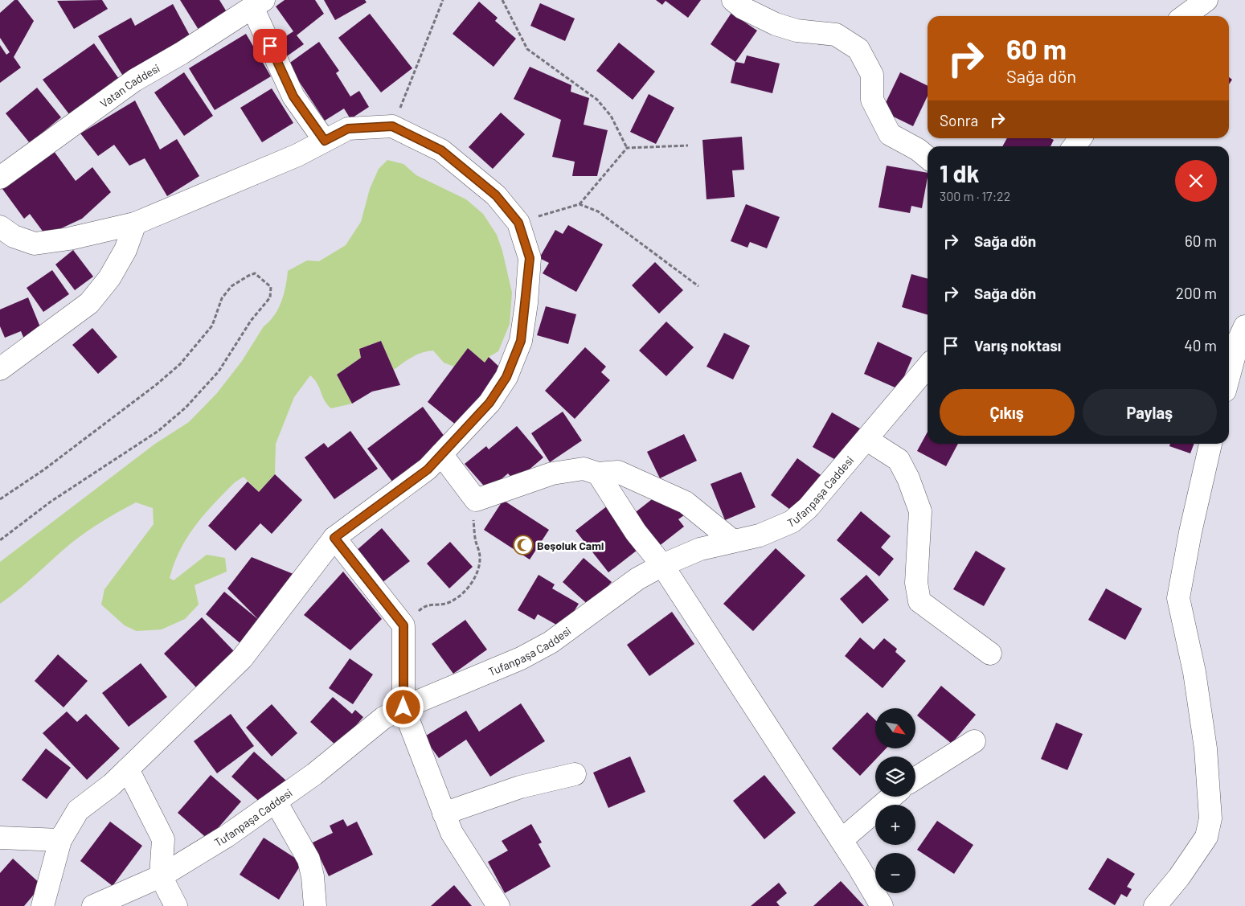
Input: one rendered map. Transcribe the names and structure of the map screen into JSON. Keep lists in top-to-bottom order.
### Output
{
  "streets": {
    "street": ["Vatan Caddesi", "Tufanpaşa Caddesi"]
  },
  "places": {
    "mosque": ["Beşoluk Cami"]
  },
  "north": "bottom right",
  "page": {
    "turn": ["60 m", "Sağa dön"],
    "then": "Sonra",
    "heading": ["1 dk", "300 m · 17:22"],
    "list": [
      {
        "name": "Sağa dön",
        "value": "60 m"
      },
      {
        "name": "Sağa dön",
        "value": "200 m"
      },
      {
        "name": "Varış noktası",
        "value": "40 m"
      }
    ],
    "buttons": ["Çıkış", "Paylaş"],
    "map_buttons": ["+", "−"]
  }
}
